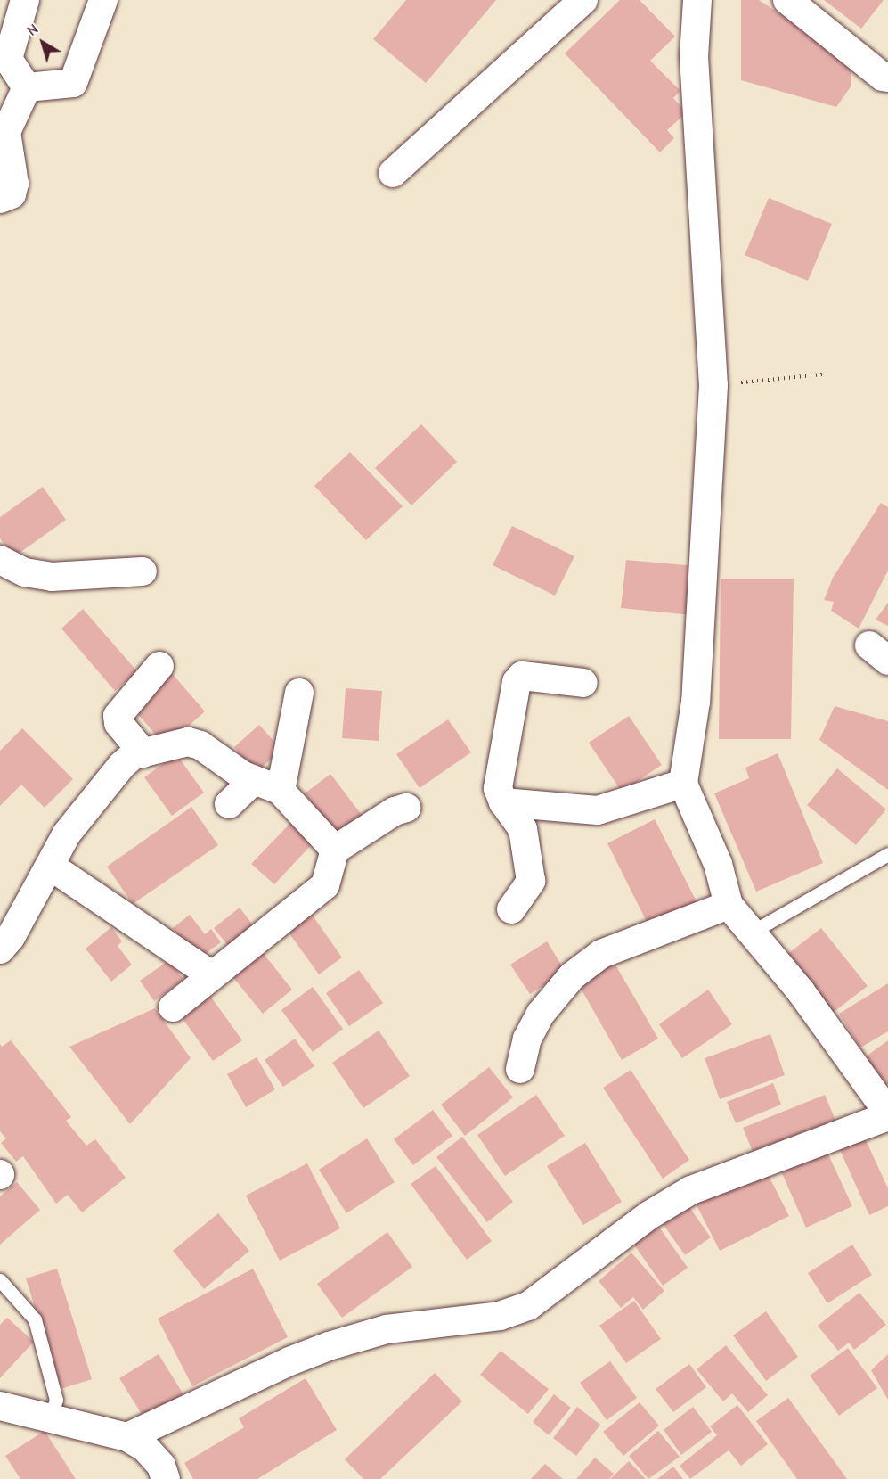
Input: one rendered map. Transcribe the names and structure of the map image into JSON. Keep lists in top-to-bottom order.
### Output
{
  "north": "top left"
}
